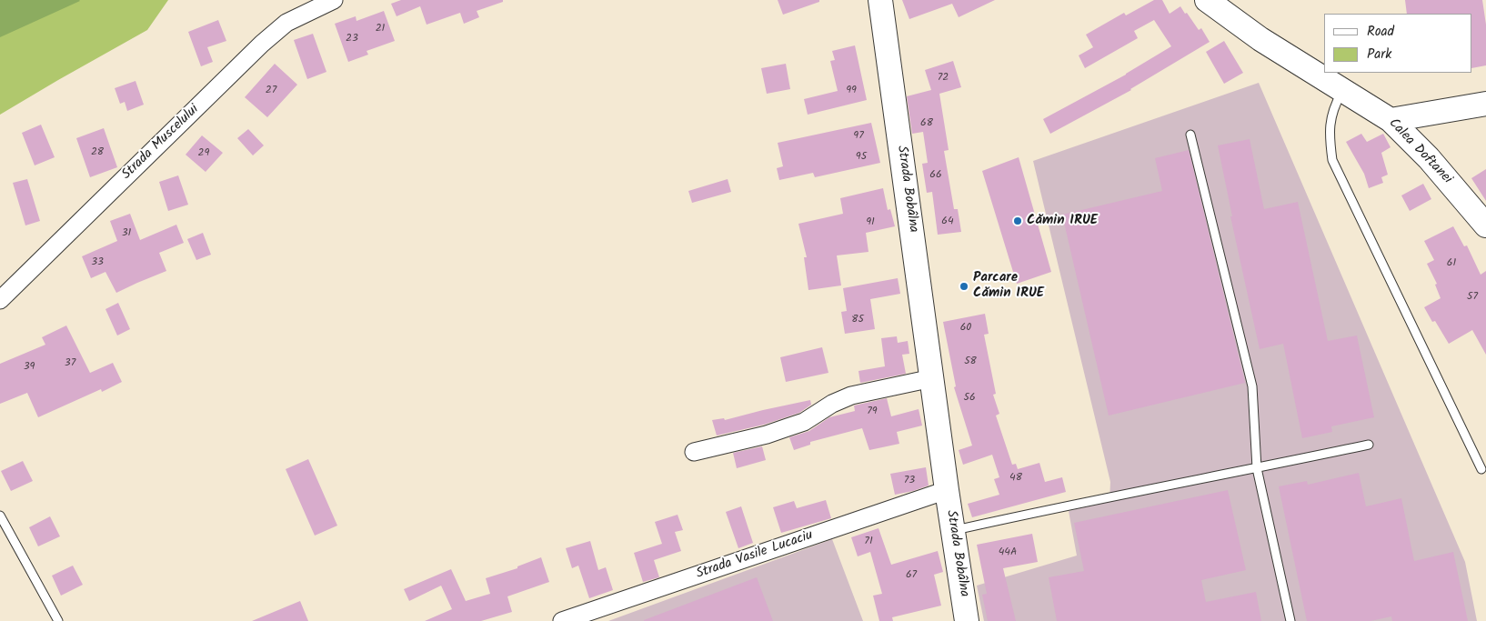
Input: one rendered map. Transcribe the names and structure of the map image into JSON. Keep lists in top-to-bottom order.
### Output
{
  "streets": {
    "main road": ["Calea Doftanei", "Strada Bobâlna"],
    "street": ["Strada Muscelului", "Strada Vasile Lucaciu"]
  },
  "crossings": [
    ["Strada Bobâlna", "Strada Vasile Lucaciu"]
  ],
  "places": ["Cămin IRUE", "Parcare Cămin IRUE"],
  "house_numbers": [
    "21",
    "23",
    "72",
    "27",
    "99",
    "68",
    "97",
    "28",
    "29",
    "95",
    "66",
    "64",
    "91",
    "31",
    "33",
    "61",
    "57",
    "85",
    "60",
    "58",
    "37",
    "39",
    "56",
    "79",
    "48",
    "73",
    "71",
    "44A",
    "67"
  ],
  "legend": ["Road", "Park"]
}
